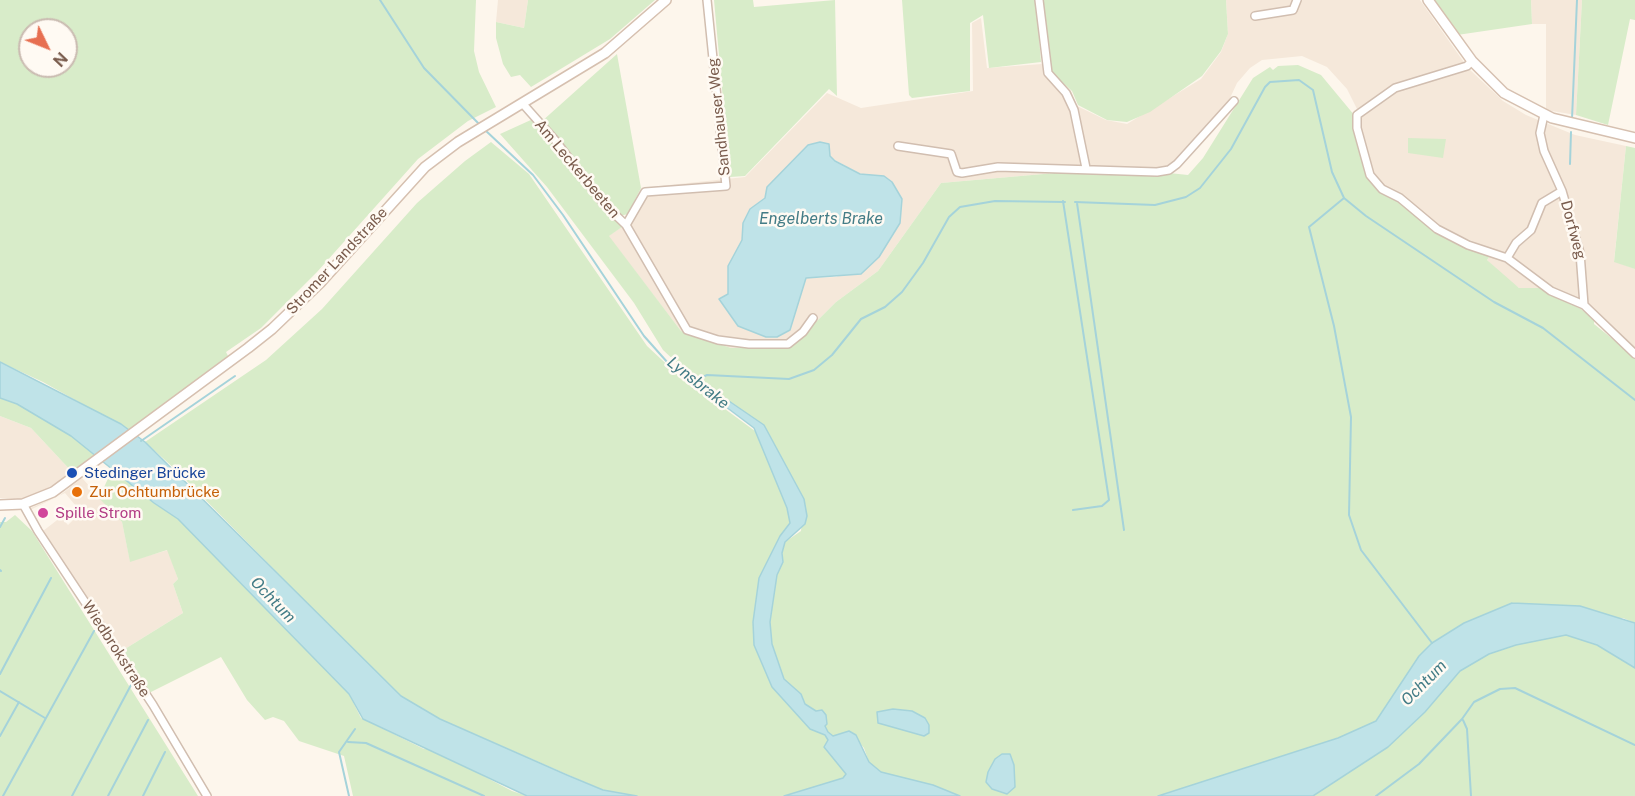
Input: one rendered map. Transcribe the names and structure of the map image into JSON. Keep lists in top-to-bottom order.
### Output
{
  "streets": {
    "main road": ["Stromer Landstraße"],
    "street": [
      "Sandhauser Weg",
      "Am Leckerbeeten",
      "Dorfweg",
      "Wiedbrokstraße"
    ]
  },
  "crossings": [
    ["Sandhauser Weg", "Am Leckerbeeten"],
    ["Am Leckerbeeten", "Stromer Landstraße"],
    ["Stromer Landstraße", "Wiedbrokstraße"]
  ],
  "water": ["Engelberts Brake", "Lynsbrake", "Ochtum"],
  "places": ["Stedinger Brücke", "Zur Ochtumbrücke", "Spille Strom"],
  "north": "bottom right"
}
